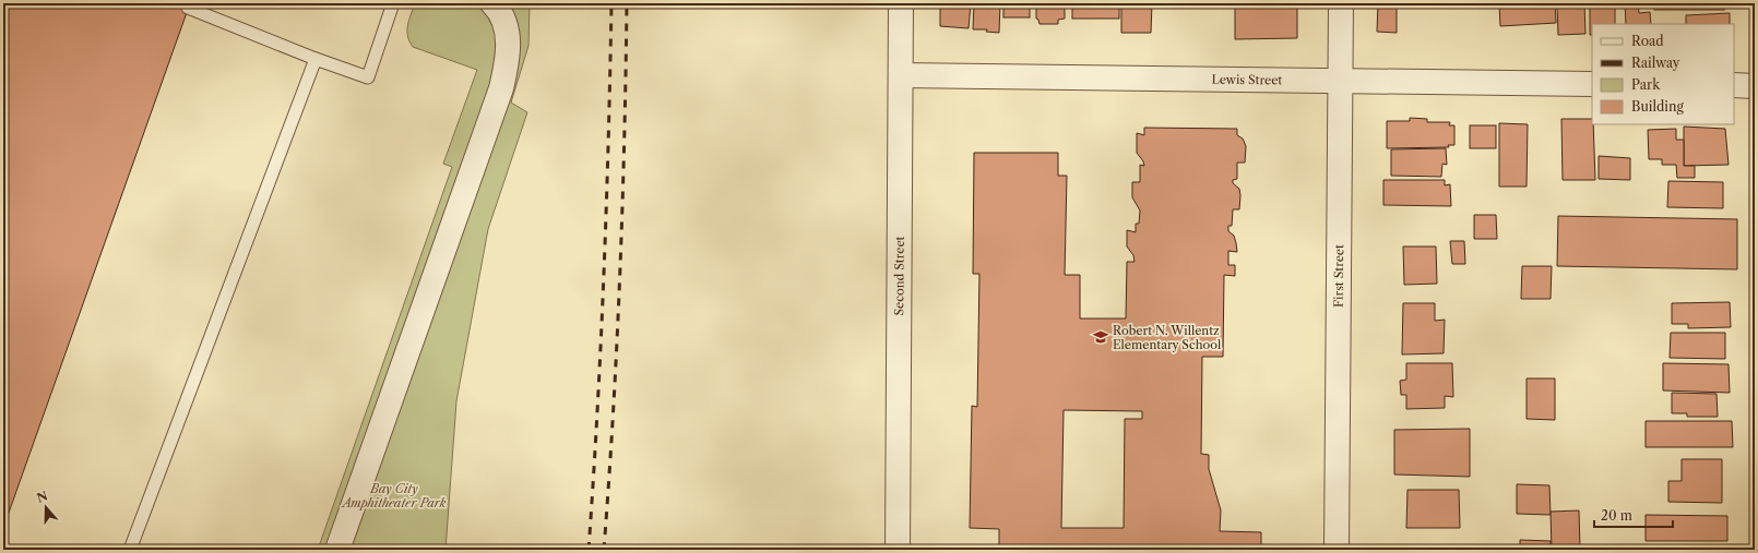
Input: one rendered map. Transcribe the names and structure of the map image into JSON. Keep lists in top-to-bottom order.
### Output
{
  "streets": {
    "street": ["Lewis Street", "Second Street", "First Street"]
  },
  "crossings": [
    ["Lewis Street", "Second Street"],
    ["Lewis Street", "First Street"]
  ],
  "parks": ["Bay City Amphitheater Park"],
  "places": {
    "school or university": ["Robert N. Willentz Elementary School"]
  },
  "legend": [
    "Road",
    "Railway",
    "Park",
    "Building"
  ],
  "scale_bar": "20 m",
  "north": "top"
}
